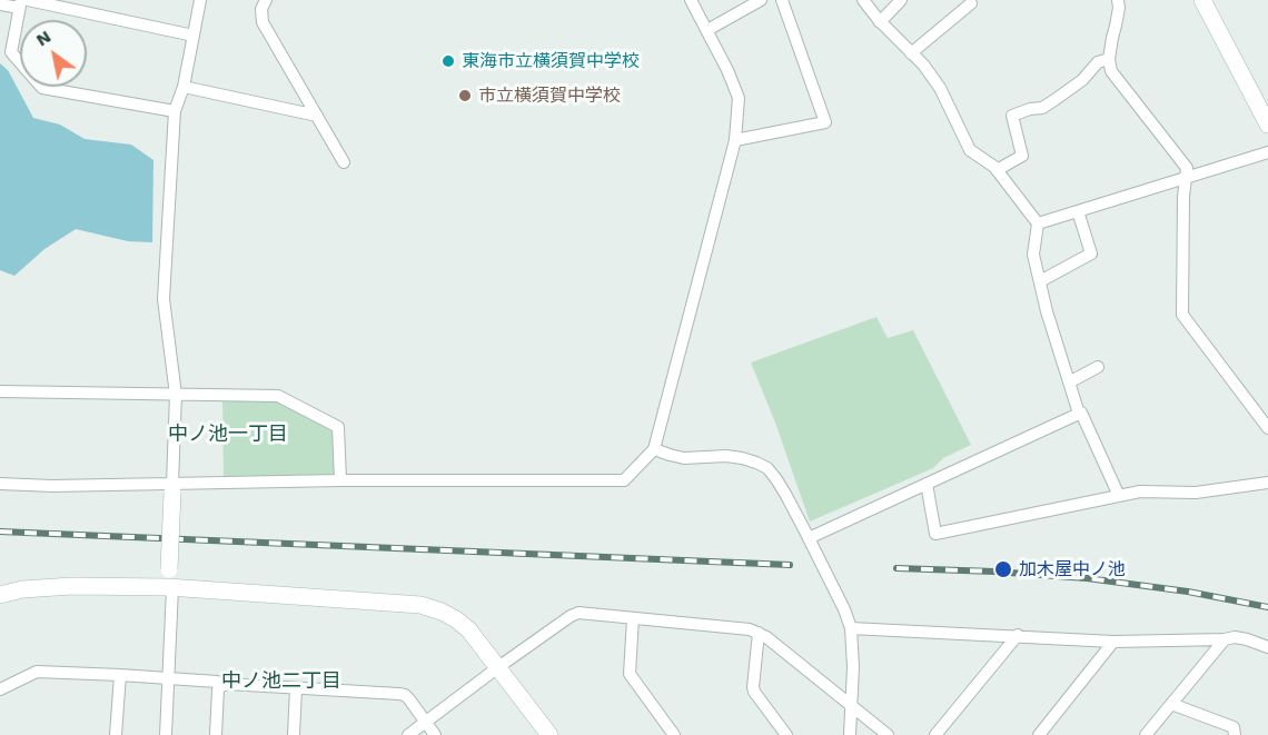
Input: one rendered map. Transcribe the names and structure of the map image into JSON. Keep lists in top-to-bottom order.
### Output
{
  "districts": ["中ノ池一丁目", "中ノ池二丁目"],
  "places": ["東海市立横須賀中学校", "市立横須賀中学校", "加木屋中ノ池"],
  "north": "top left"
}
